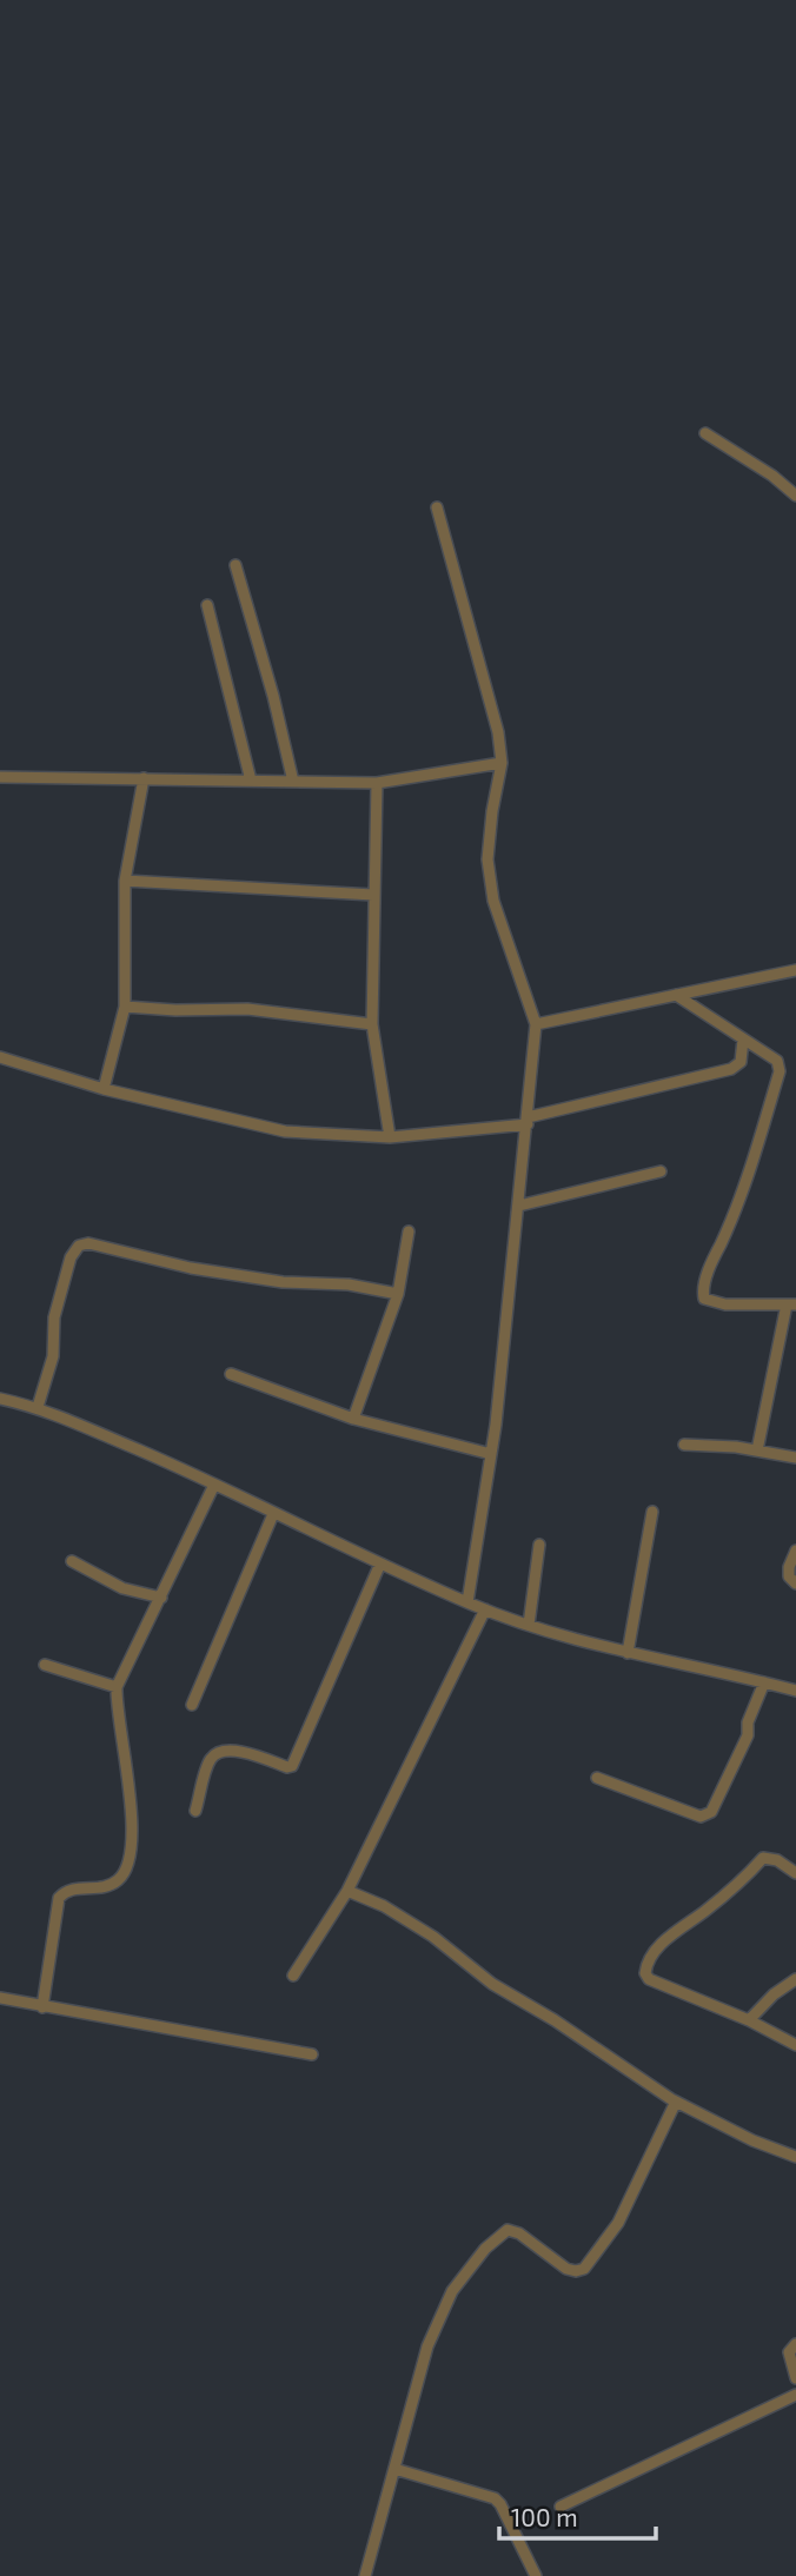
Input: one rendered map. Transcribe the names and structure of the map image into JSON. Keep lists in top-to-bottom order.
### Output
{
  "scale_bar": "100 m"
}
